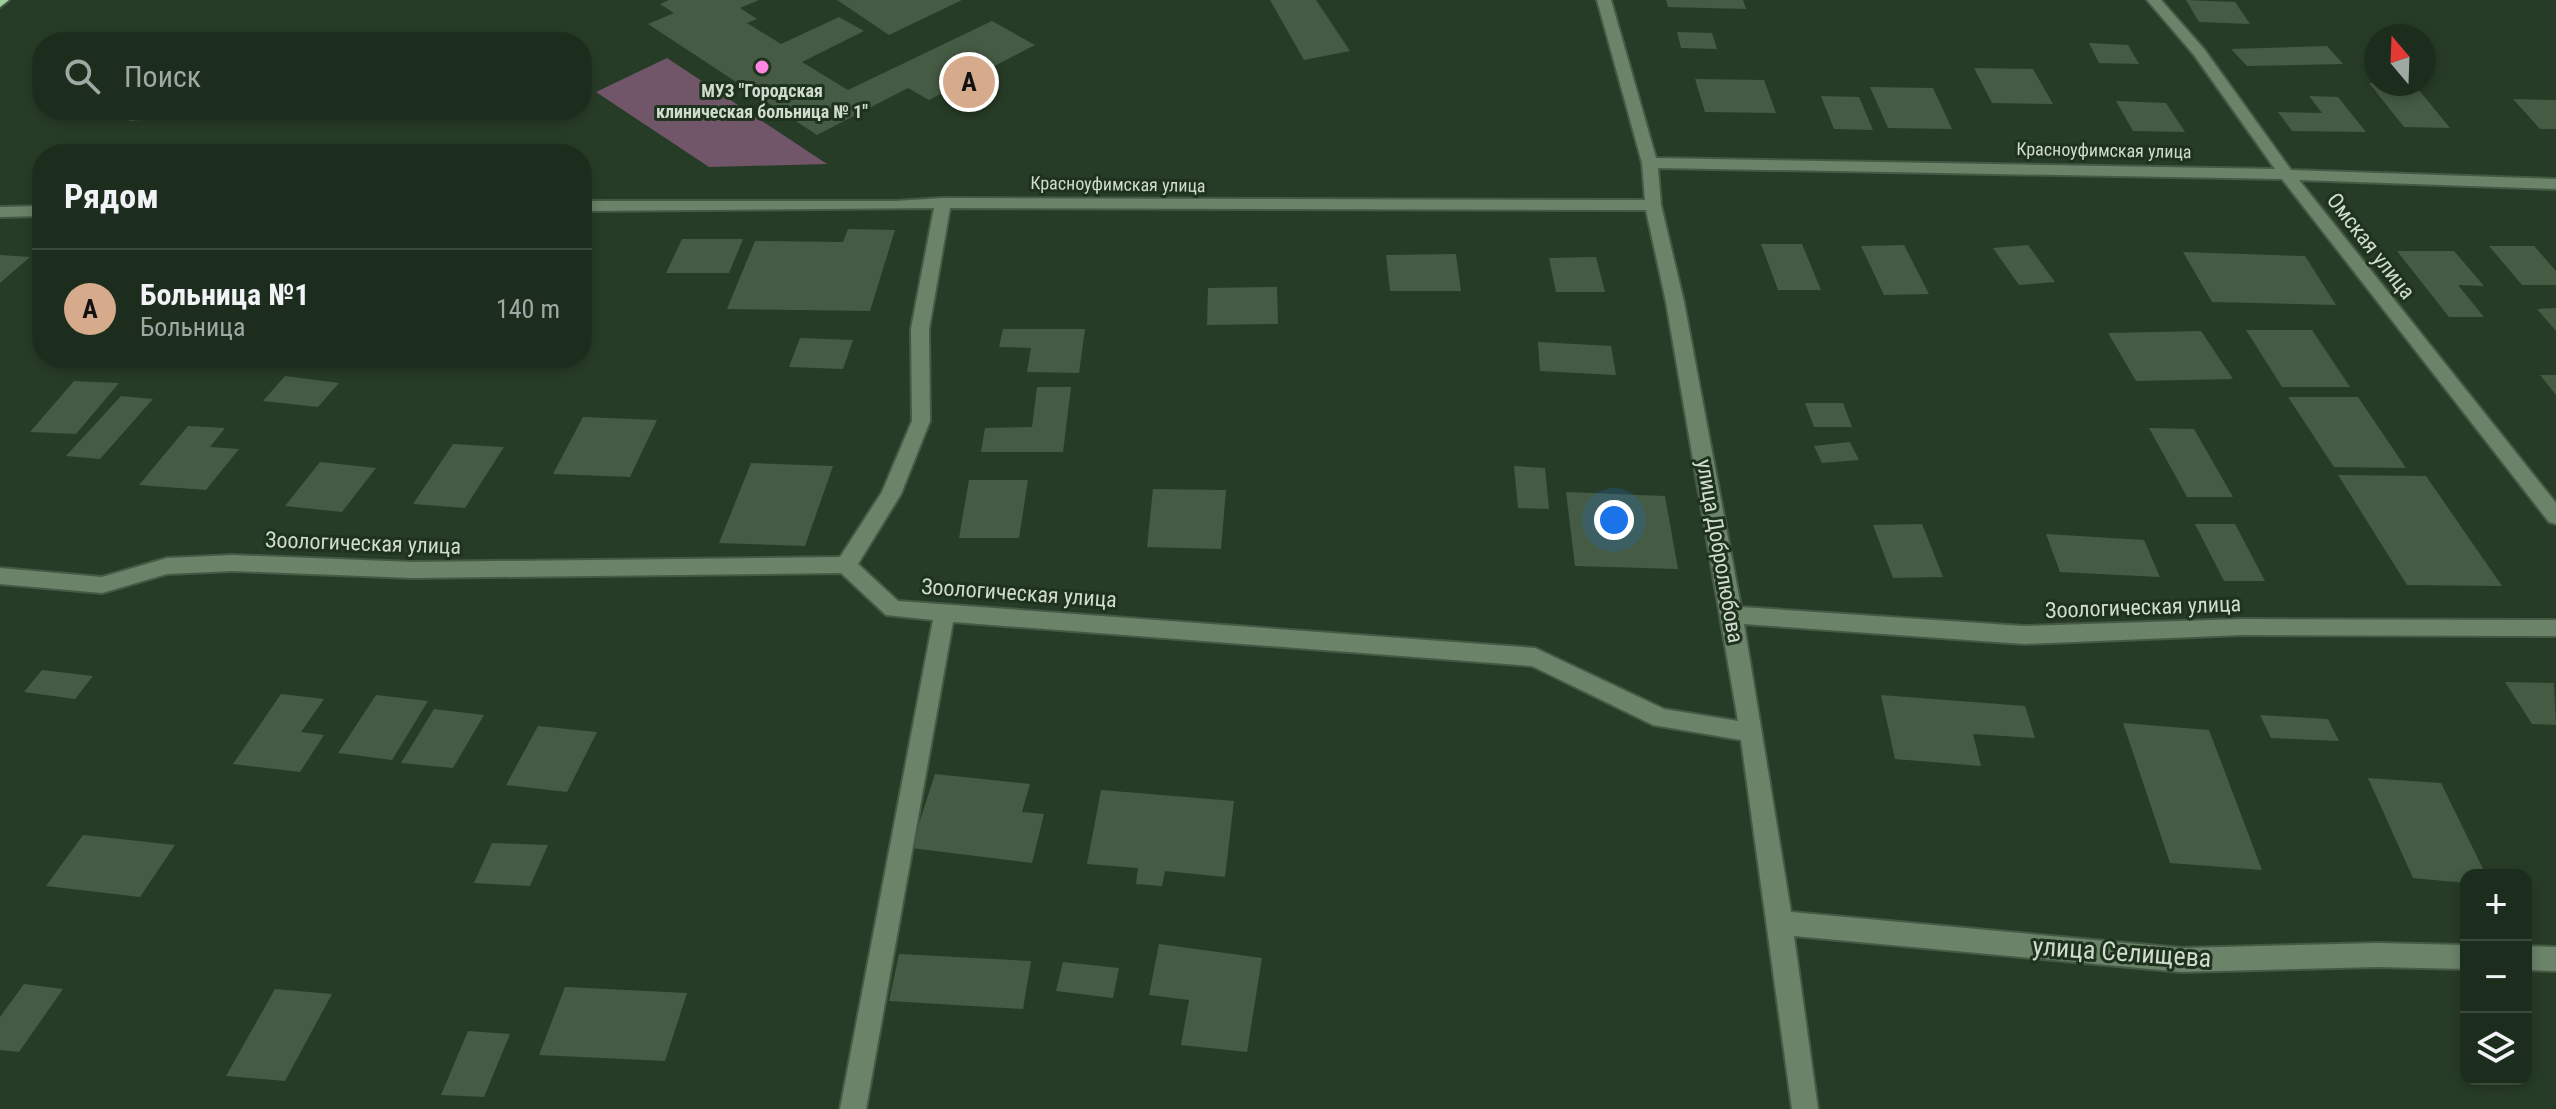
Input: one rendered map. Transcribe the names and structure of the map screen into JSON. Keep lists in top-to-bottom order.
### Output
{
  "streets": {
    "street": [
      "Красноуфимская улица",
      "Омская улица",
      "Зоологическая улица",
      "улица Добролюбова",
      "улица Селищева"
    ]
  },
  "crossings": [
    ["Красноуфимская улица", "Омская улица"],
    ["Красноуфимская улица", "улица Добролюбова"],
    ["Зоологическая улица", "улица Добролюбова"],
    ["улица Добролюбова", "улица Селищева"]
  ],
  "places": ["МУЗ \"Городская клиническая больница № 1\""],
  "north": "top",
  "page": {
    "search": "Поиск",
    "pins": "A",
    "heading": "Рядом",
    "list": [
      {
        "mark": "A",
        "name": "Больница №1",
        "note": "Больница",
        "value": "140 m"
      }
    ],
    "map_buttons": ["+", "−"]
  }
}
